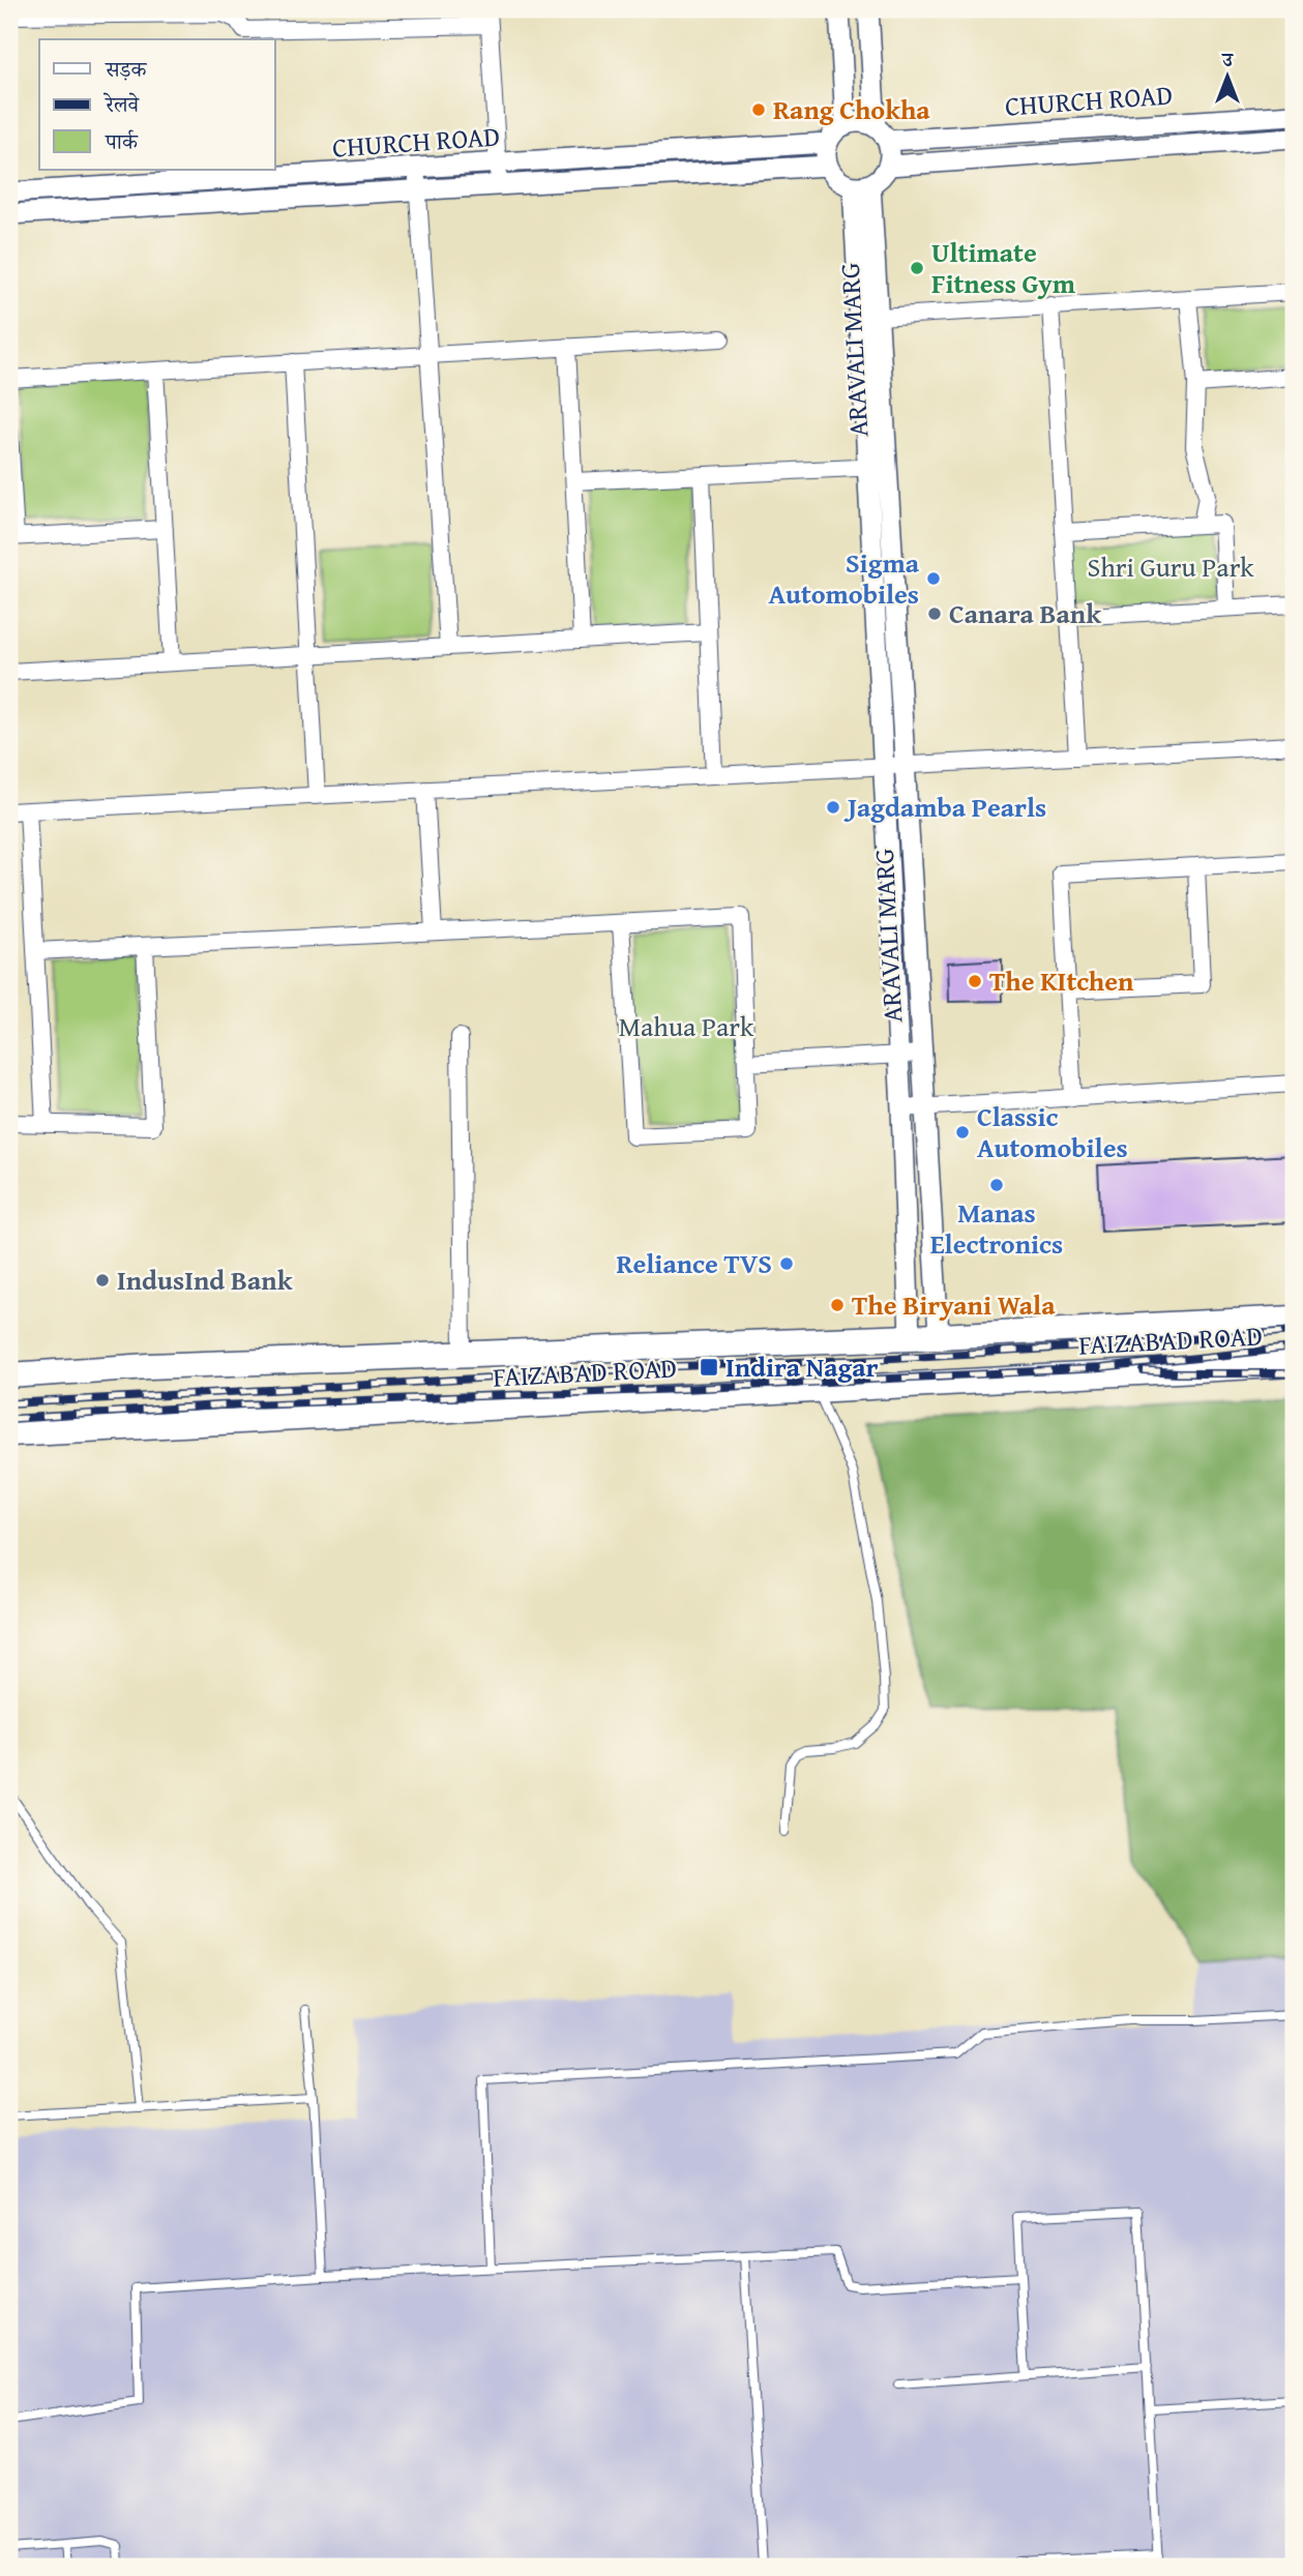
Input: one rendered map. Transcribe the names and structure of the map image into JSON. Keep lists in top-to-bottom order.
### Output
{
  "streets": {
    "main road": ["FAIZABAD ROAD"],
    "street": ["CHURCH ROAD", "ARAVALI MARG"]
  },
  "crossings": [
    ["CHURCH ROAD", "ARAVALI MARG"],
    ["ARAVALI MARG", "FAIZABAD ROAD"]
  ],
  "parks": ["Shri Guru Park", "Mahua Park"],
  "places": {
    "other": [
      "Rang Chokha",
      "Ultimate Fitness Gym",
      "Sigma Automobiles",
      "Canara Bank",
      "Jagdamba Pearls",
      "The KItchen",
      "Classic Automobiles",
      "Manas Electronics",
      "Reliance TVS",
      "IndusInd Bank",
      "The Biryani Wala"
    ],
    "transit": ["Indira Nagar"]
  },
  "legend": ["सड़क", "रेलवे", "पार्क"],
  "north": "top"
}
